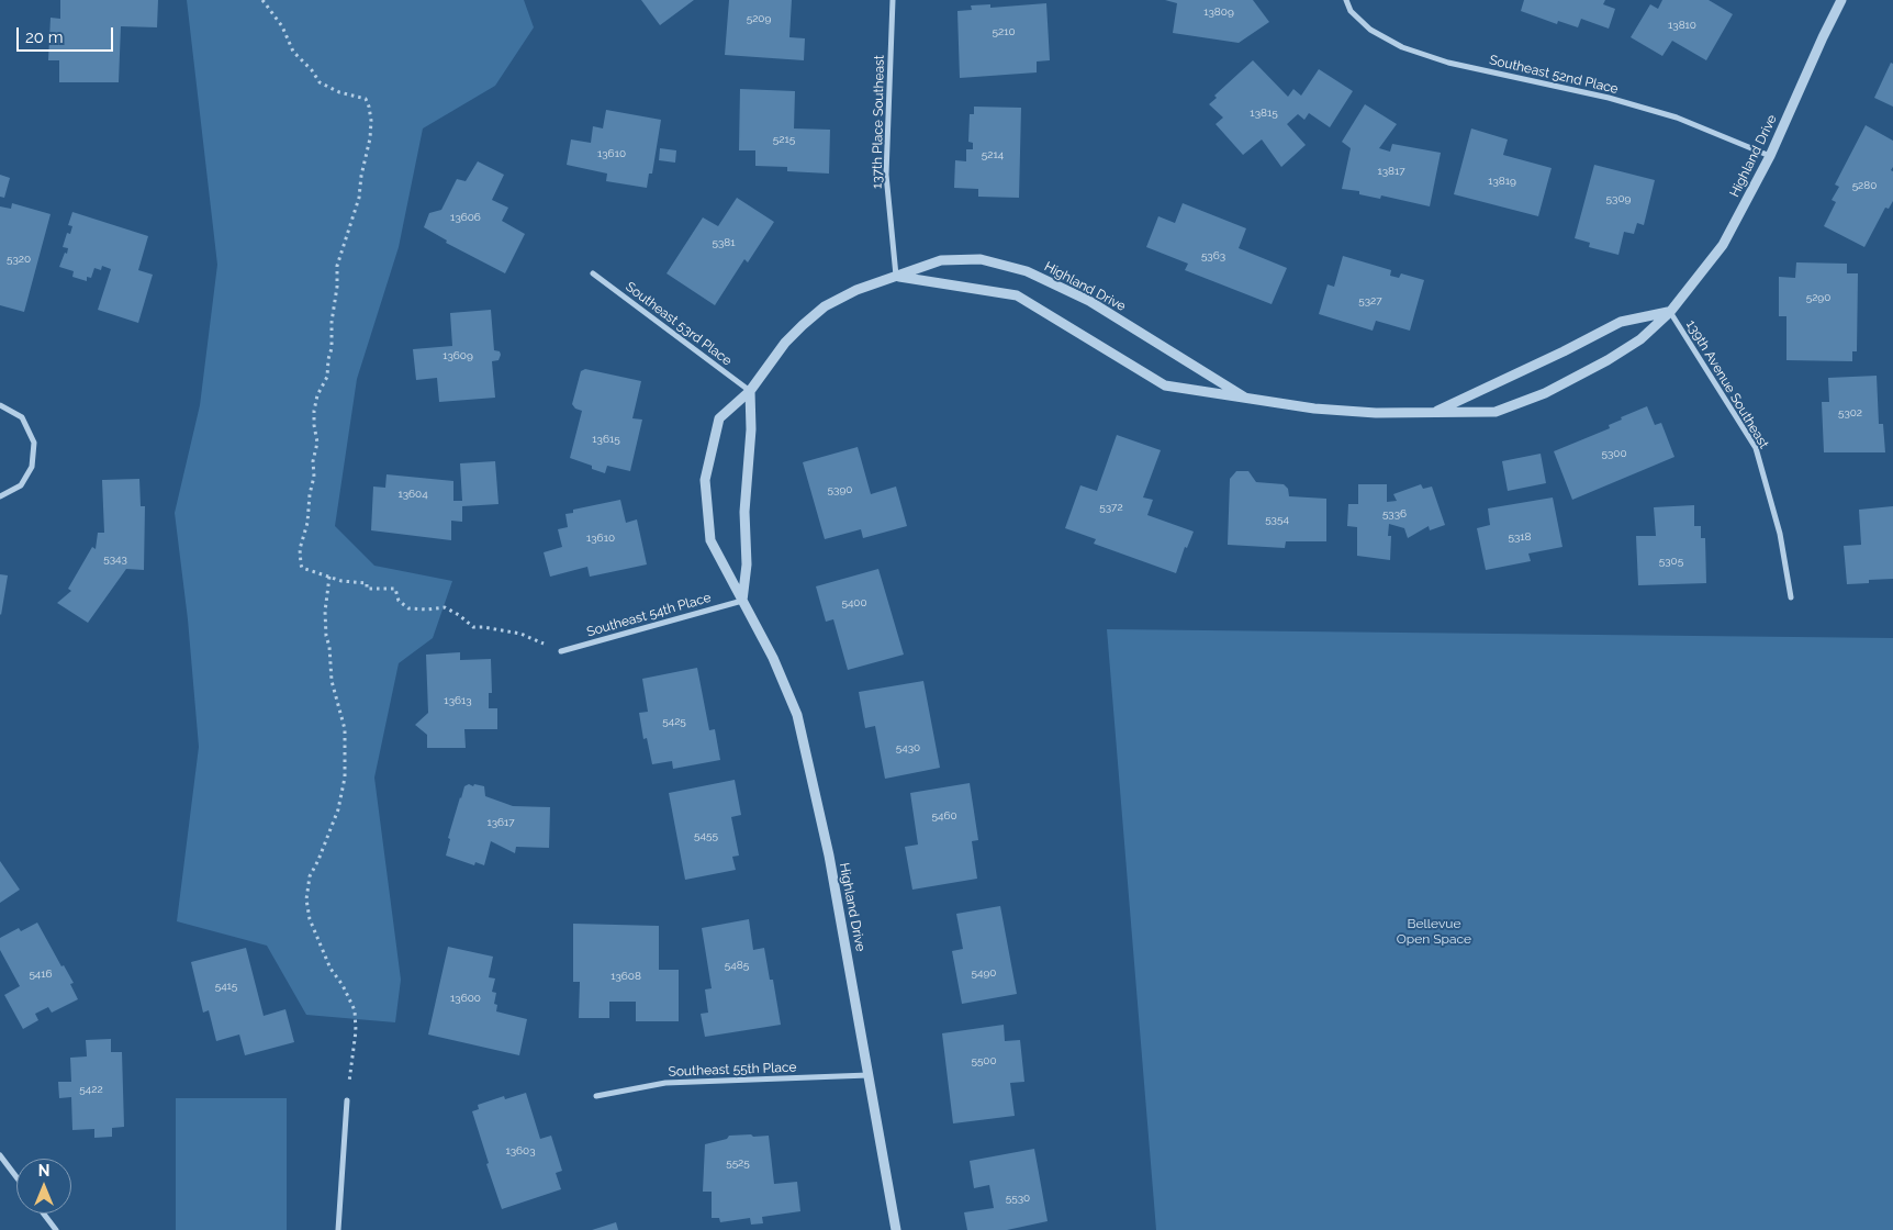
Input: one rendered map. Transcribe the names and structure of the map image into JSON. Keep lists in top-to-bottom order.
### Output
{
  "streets": {
    "street": [
      "Southeast 52nd Place",
      "137th Place Southeast",
      "Highland Drive",
      "Southeast 53rd Place",
      "139th Avenue Southeast",
      "Southeast 54th Place",
      "Southeast 55th Place"
    ]
  },
  "crossings": [
    ["Southeast 52nd Place", "Highland Drive"],
    ["137th Place Southeast", "Highland Drive"],
    ["Highland Drive", "Southeast 53rd Place"],
    ["Highland Drive", "139th Avenue Southeast"],
    ["Highland Drive", "Southeast 54th Place"],
    ["Highland Drive", "Southeast 55th Place"]
  ],
  "parks": ["Bellevue Open Space"],
  "house_numbers": [
    "13809",
    "5209",
    "13810",
    "5210",
    "13815",
    "5215",
    "13610",
    "5214",
    "13817",
    "13819",
    "5280",
    "5309",
    "13606",
    "5381",
    "5363",
    "5320",
    "5290",
    "5327",
    "13609",
    "5302",
    "13615",
    "5300",
    "5390",
    "13604",
    "5372",
    "5336",
    "5354",
    "5318",
    "13610",
    "5343",
    "5305",
    "5400",
    "13613",
    "5425",
    "5430",
    "5460",
    "13617",
    "5455",
    "5485",
    "5490",
    "5416",
    "13608",
    "5415",
    "13600",
    "5500",
    "5422",
    "13603",
    "5525",
    "5530"
  ],
  "scale_bar": "20 m",
  "north": "top"
}
